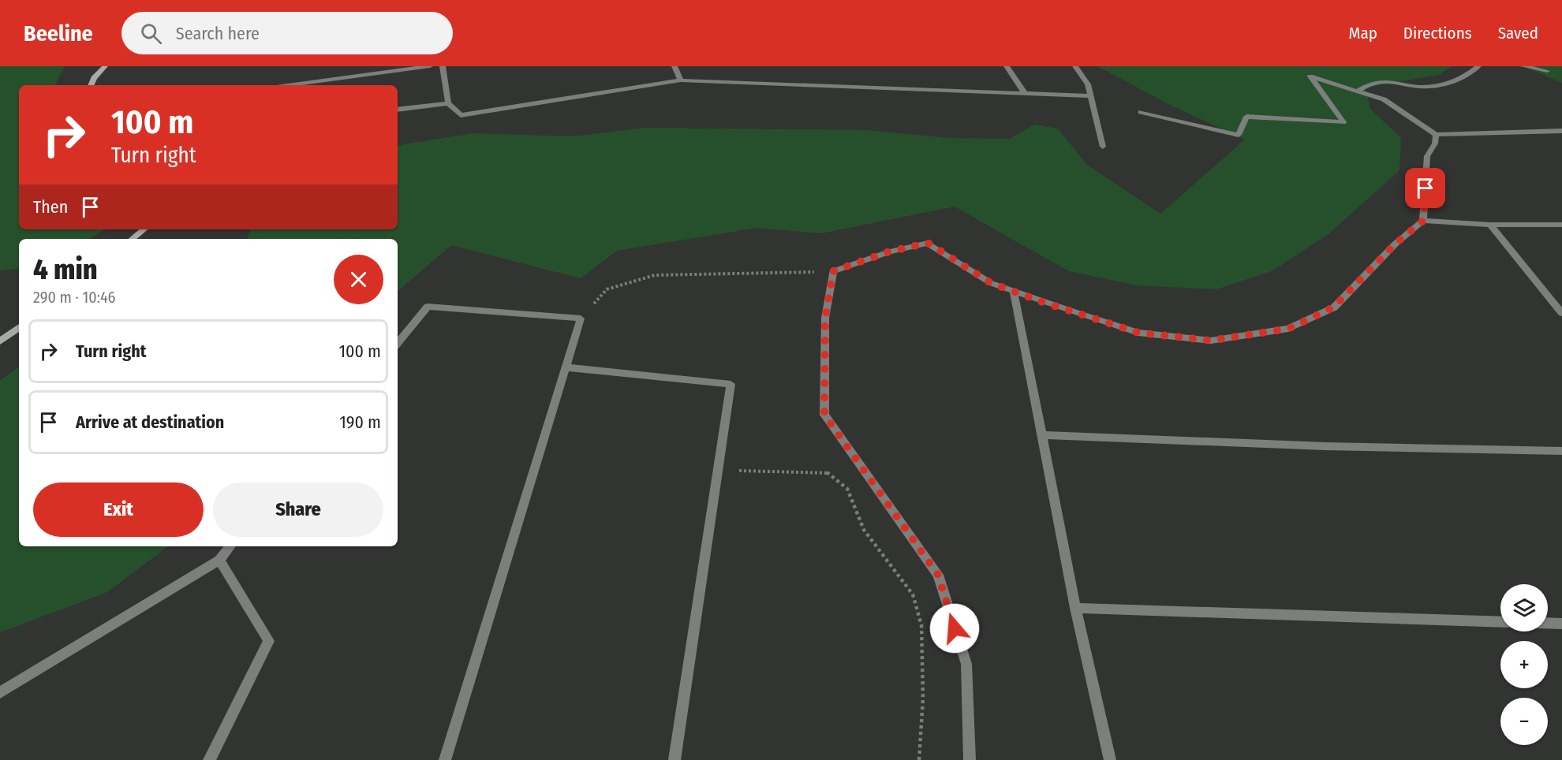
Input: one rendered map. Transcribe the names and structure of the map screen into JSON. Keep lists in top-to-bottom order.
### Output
{
  "page": {
    "header": "Beeline",
    "search": "Search here",
    "nav": ["Map", "Directions", "Saved"],
    "turn": ["100 m", "Turn right"],
    "then": "Then",
    "heading": ["4 min", "290 m · 10:46"],
    "list": [
      {
        "name": "Turn right",
        "value": "100 m"
      },
      {
        "name": "Arrive at destination",
        "value": "190 m"
      }
    ],
    "buttons": ["Exit", "Share"],
    "map_buttons": ["+", "−"]
  }
}
